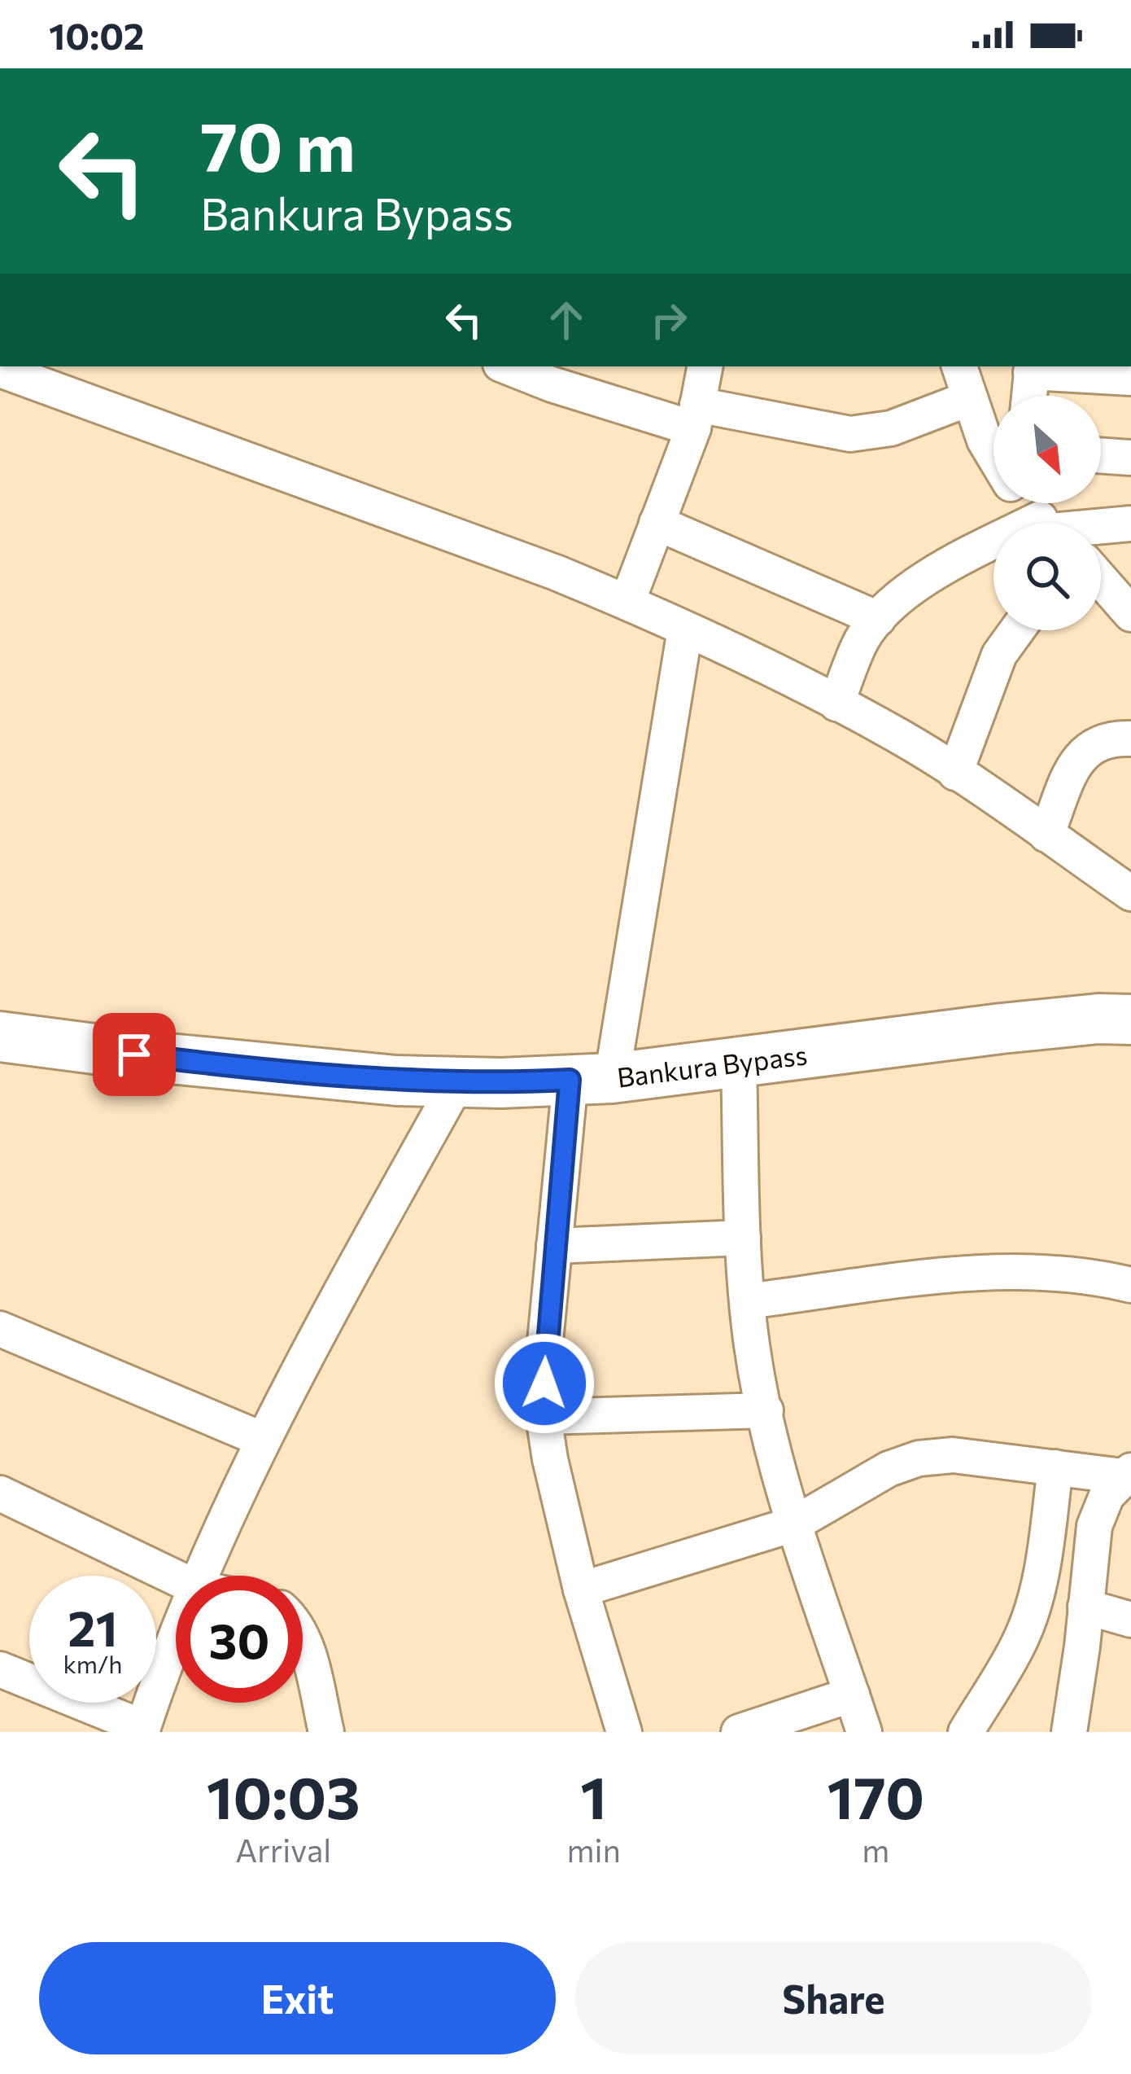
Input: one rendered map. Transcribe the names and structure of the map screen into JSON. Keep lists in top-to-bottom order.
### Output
{
  "streets": {
    "highway": ["Bankura Bypass"]
  },
  "north": "bottom right",
  "page": {
    "status": "10:02",
    "turn": ["70 m", "Bankura Bypass"],
    "speed": "21 km/h",
    "limit": "30",
    "eta": [
      "10:03",
      "Arrival",
      "1",
      "min",
      "170",
      "m"
    ],
    "buttons": ["Exit", "Share"]
  }
}
